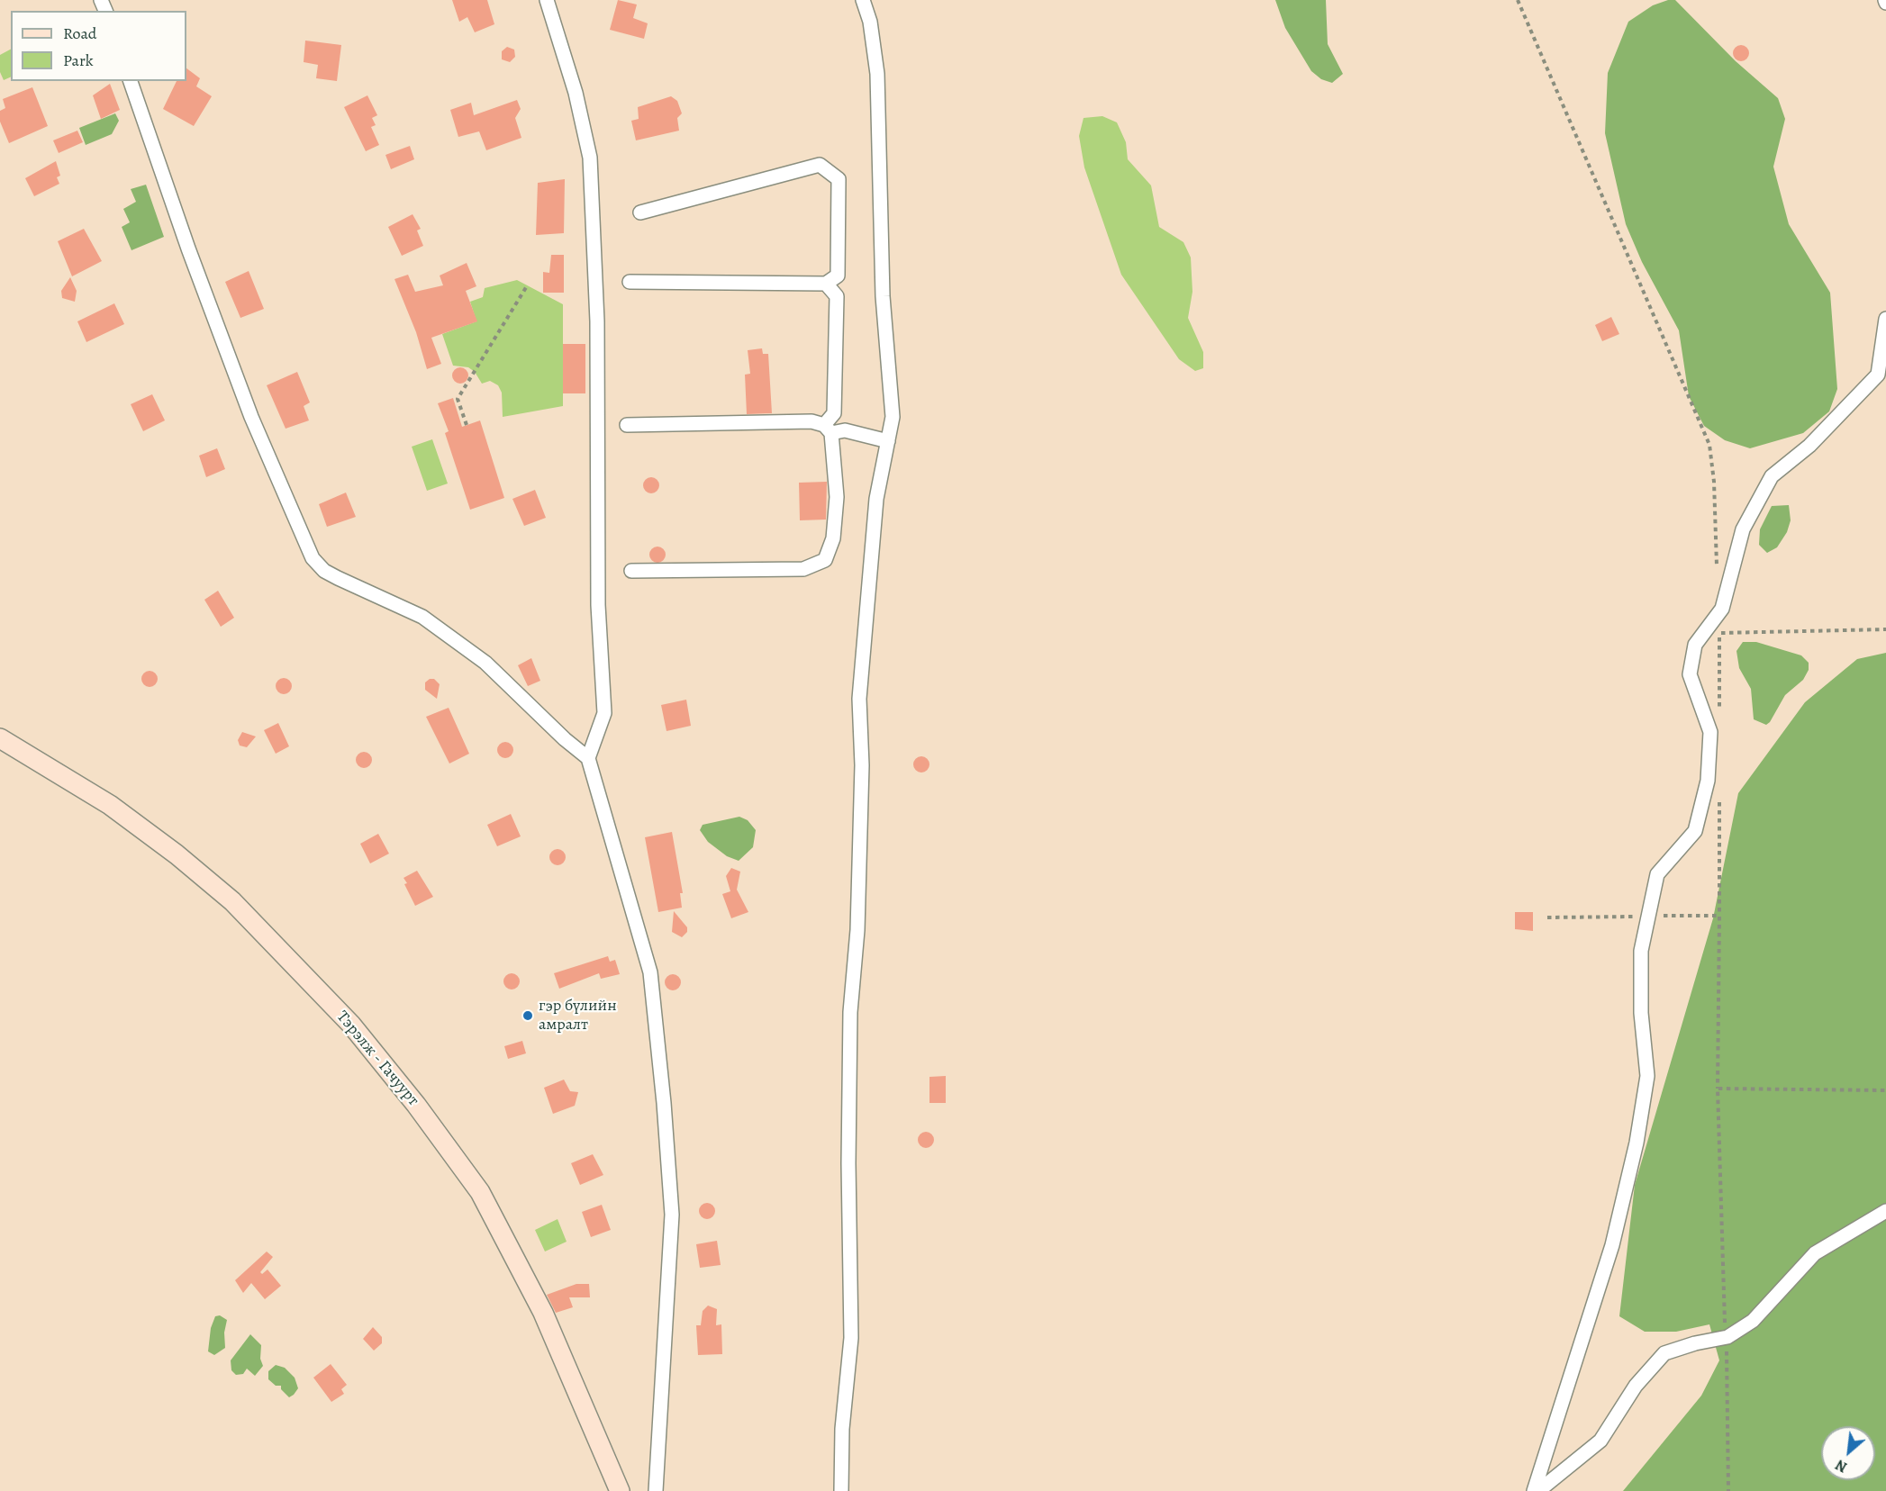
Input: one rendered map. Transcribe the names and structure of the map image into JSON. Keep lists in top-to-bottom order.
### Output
{
  "streets": {
    "main road": ["Тэрэлж - Гачуурт"]
  },
  "places": ["гэр бүлийн амралт"],
  "legend": ["Road", "Park"],
  "north": "bottom left"
}
